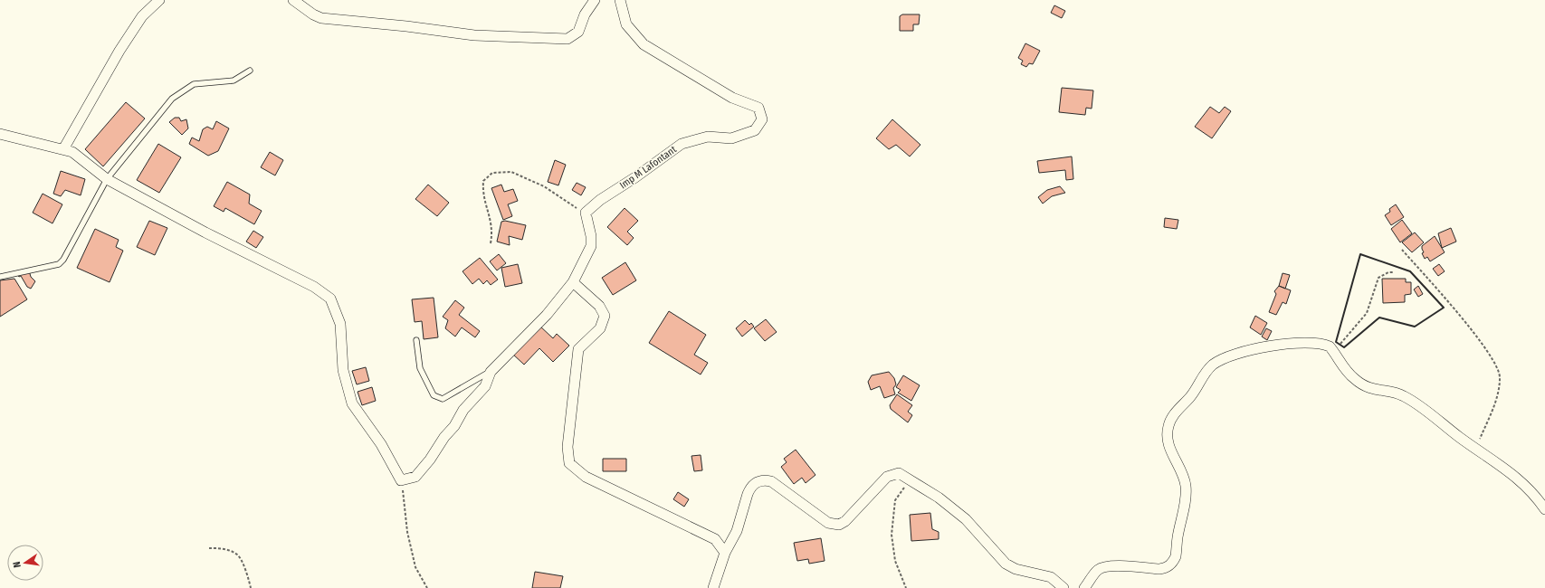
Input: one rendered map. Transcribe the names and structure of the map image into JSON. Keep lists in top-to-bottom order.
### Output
{
  "streets": {
    "street": ["Imp M Lafontant"]
  },
  "north": "left"
}
